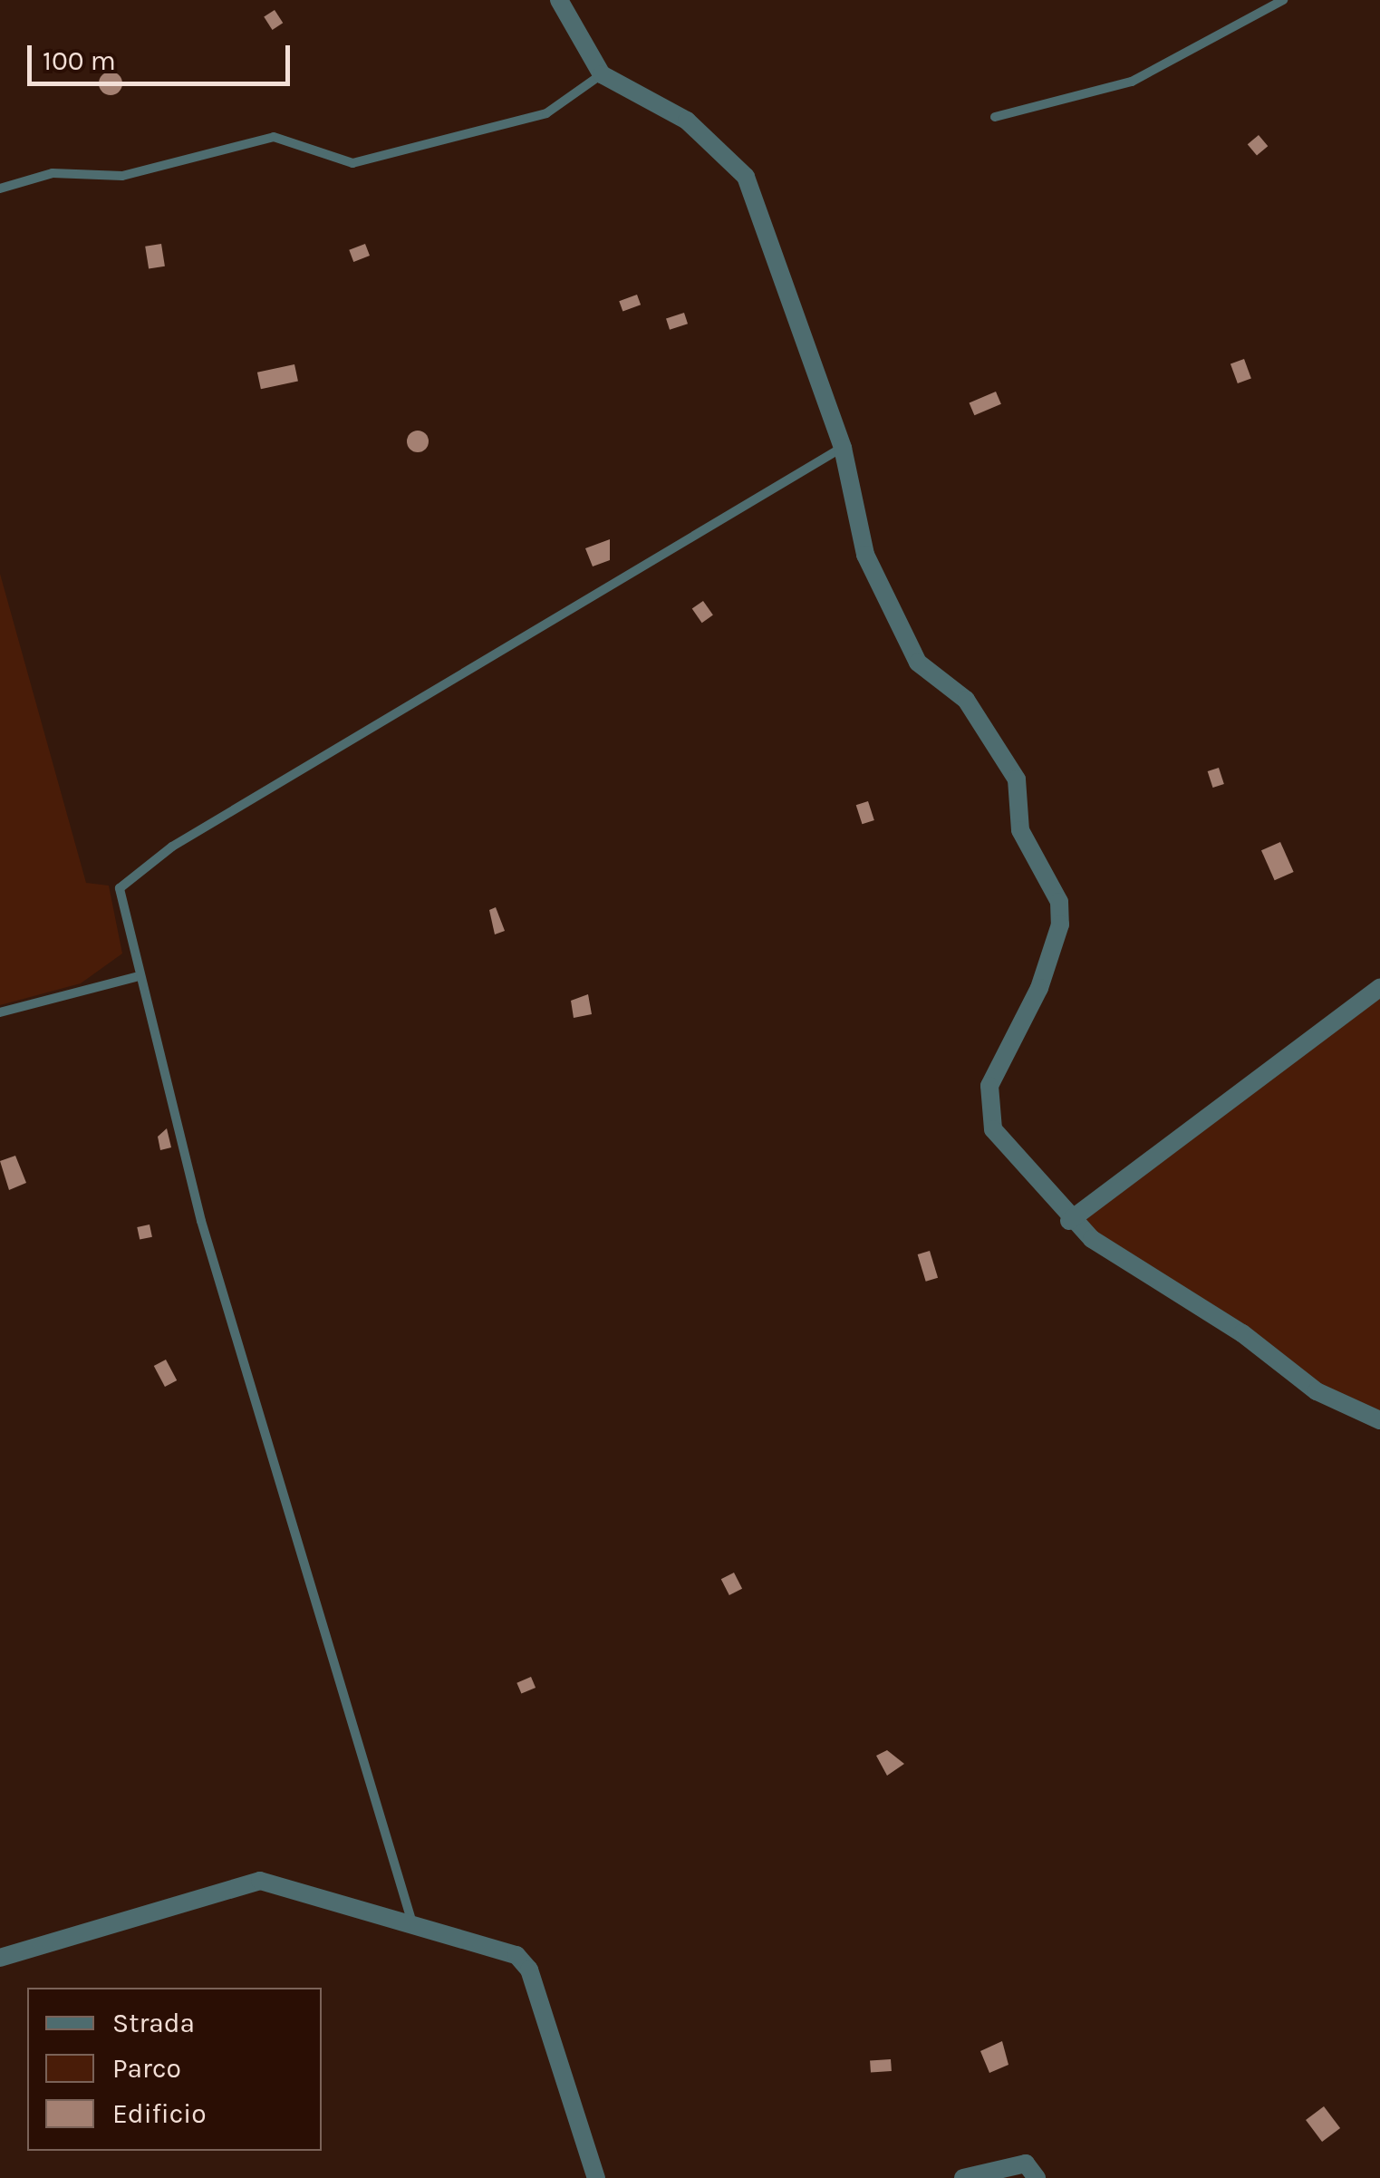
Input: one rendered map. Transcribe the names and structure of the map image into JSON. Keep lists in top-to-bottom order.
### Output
{
  "legend": ["Strada", "Parco", "Edificio"],
  "scale_bar": "100 m"
}
